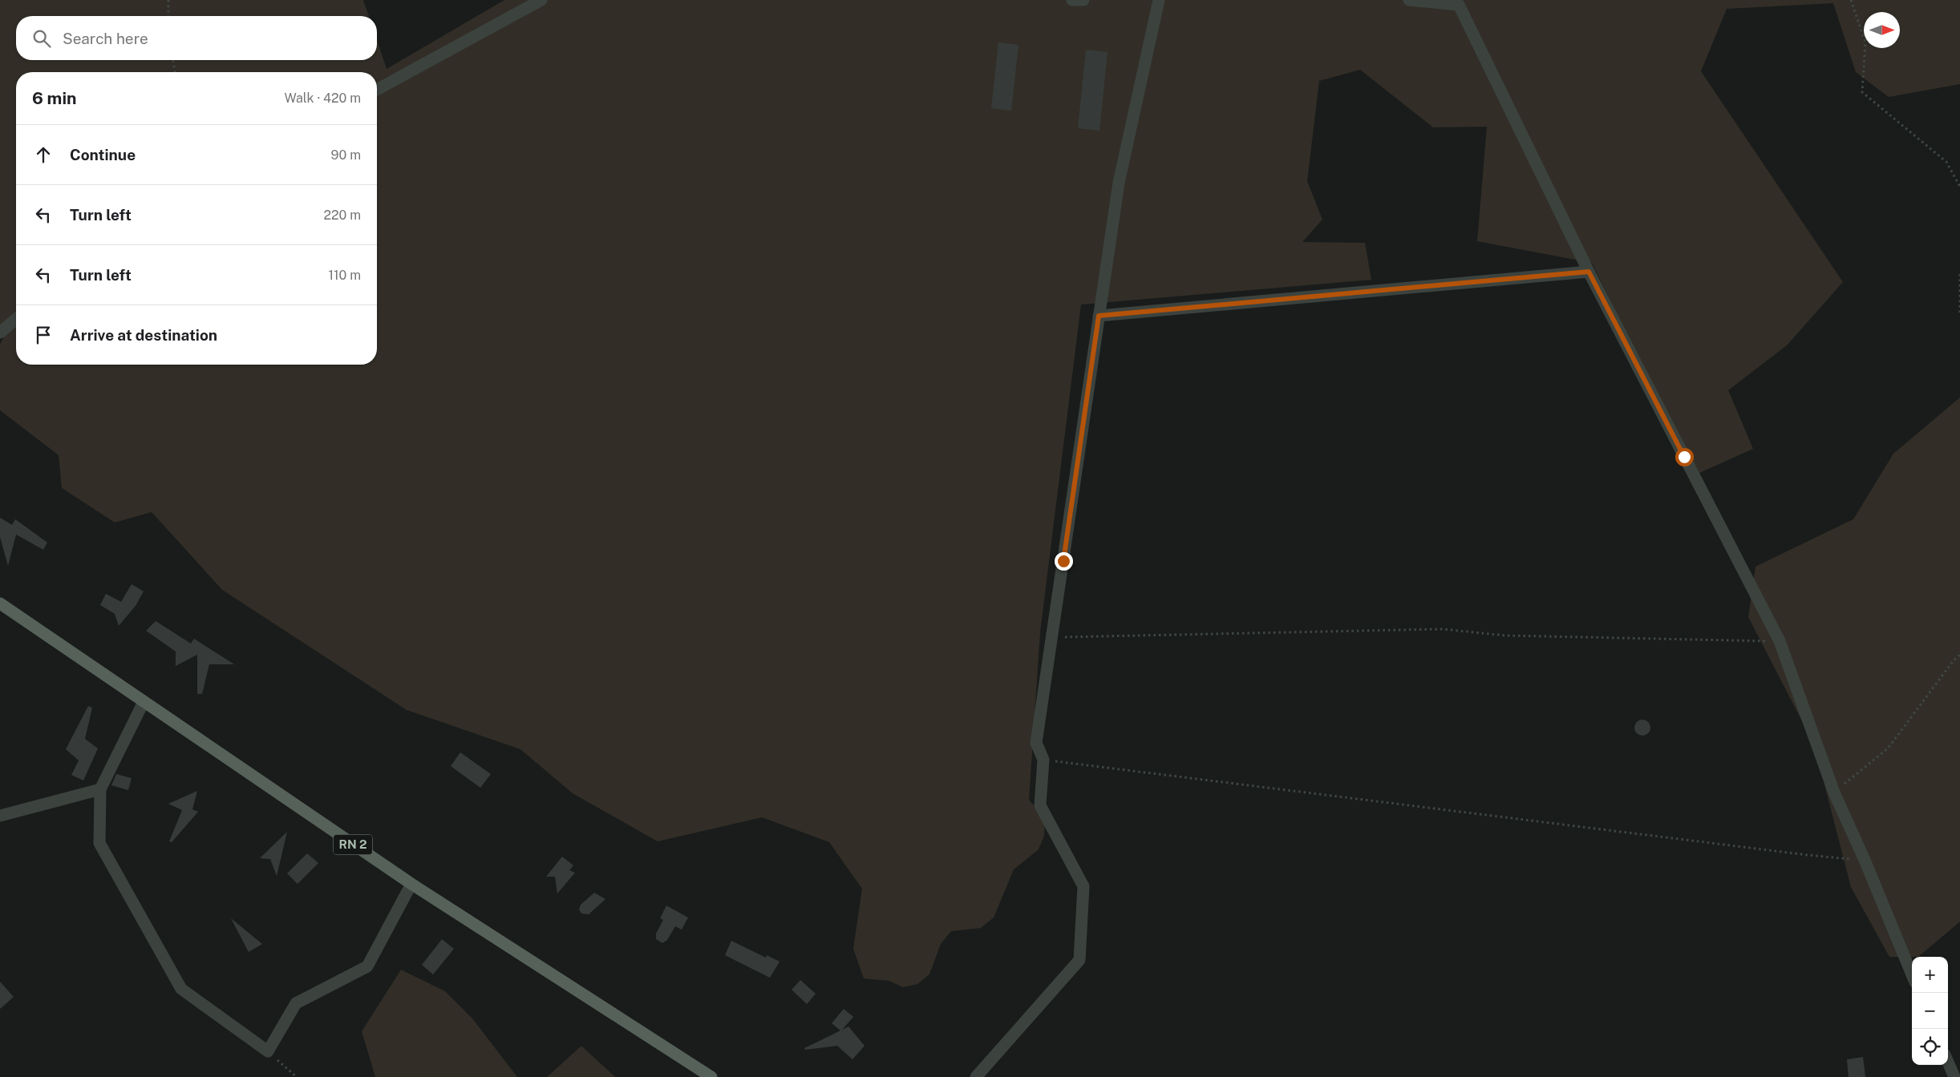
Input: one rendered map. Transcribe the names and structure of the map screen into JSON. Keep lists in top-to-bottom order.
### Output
{
  "streets": {
    "main road": ["RN 2"]
  },
  "north": "right",
  "page": {
    "search": "Search here",
    "heading": ["6 min", "Walk · 420 m"],
    "list": [
      ["Continue", "90 m"],
      ["Turn left", "220 m"],
      ["Turn left", "110 m"],
      "Arrive at destination"
    ],
    "map_buttons": ["+", "−"]
  }
}
